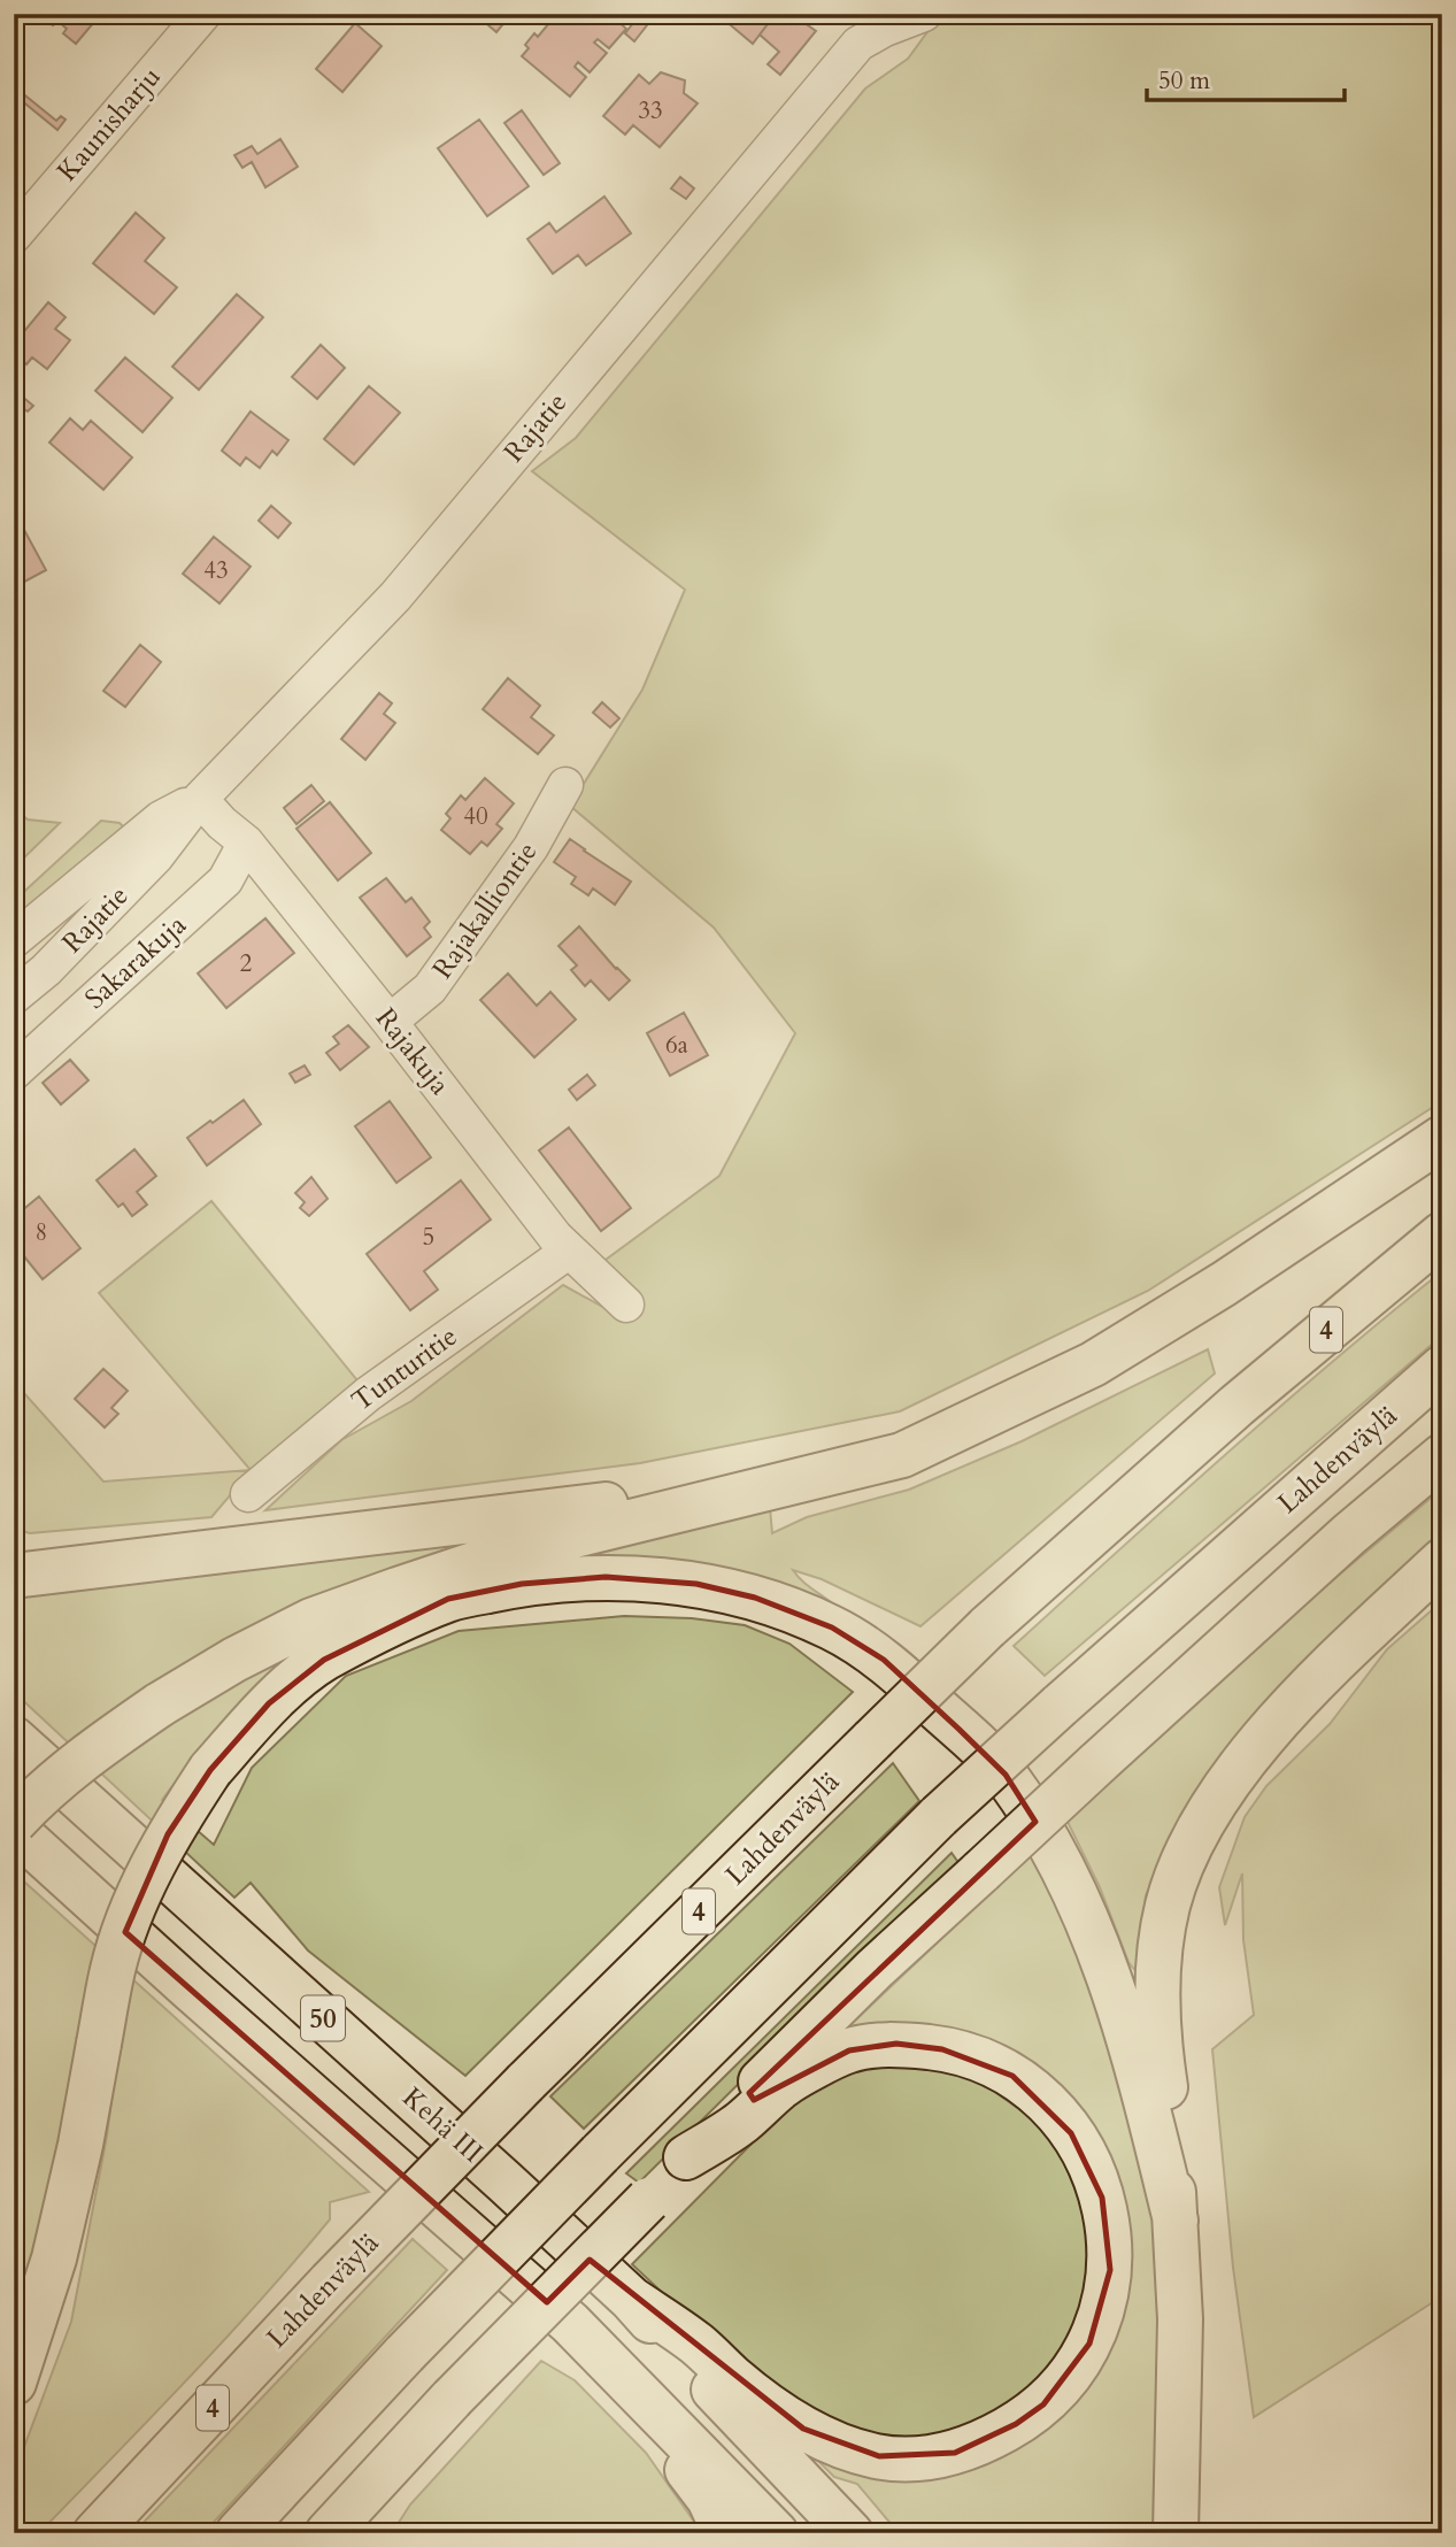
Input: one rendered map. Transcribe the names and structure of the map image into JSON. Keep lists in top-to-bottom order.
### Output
{
  "streets": {
    "highway": [
      "4",
      "Lahdenväylä",
      "50",
      "Kehä III"
    ],
    "street": [
      "Kaunisharju",
      "Rajatie",
      "Rajakalliontie",
      "Sakarakuja",
      "Rajakuja",
      "Tunturitie"
    ]
  },
  "crossings": [
    ["Rajatie", "Rajakuja"],
    ["Rajakalliontie", "Rajakuja"],
    ["Sakarakuja", "Rajakuja"],
    ["Rajakuja", "Tunturitie"]
  ],
  "house_numbers": [
    "33",
    "43",
    "40",
    "2",
    "6a",
    "8",
    "5"
  ],
  "scale_bar": "50 m"
}
